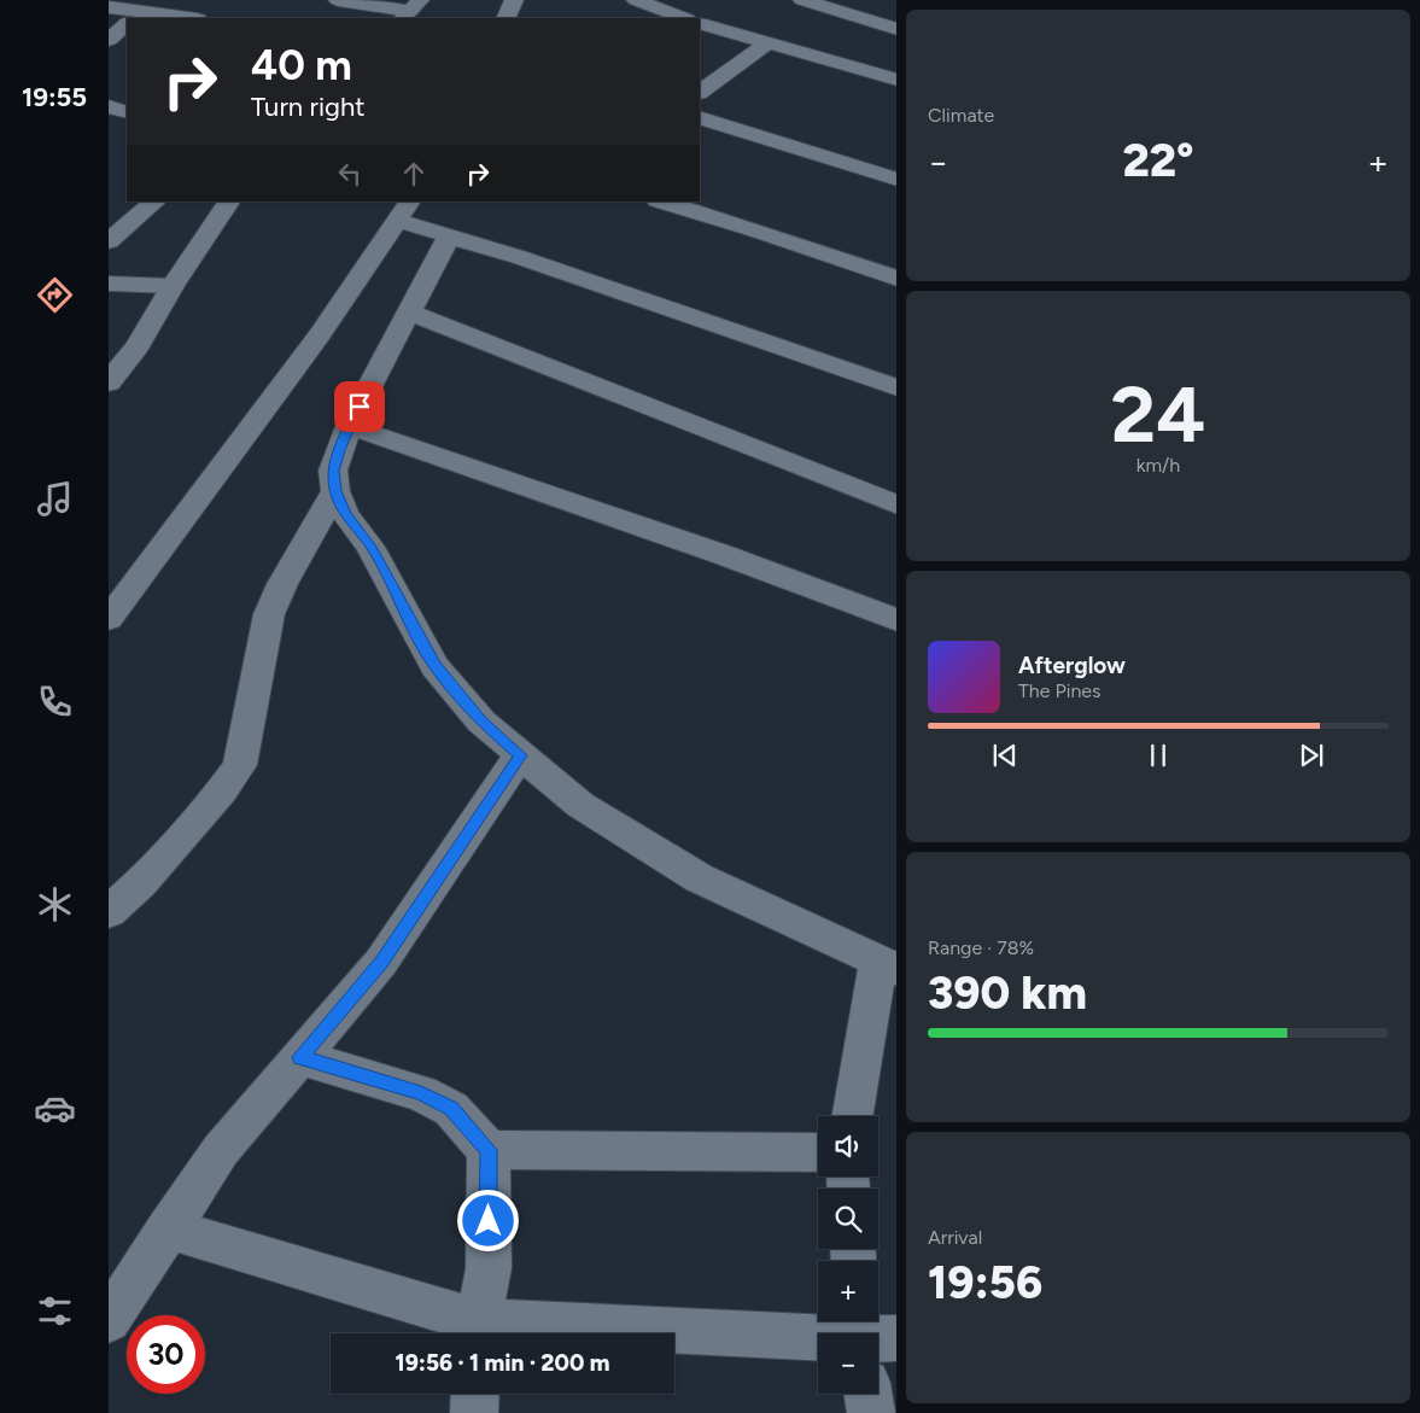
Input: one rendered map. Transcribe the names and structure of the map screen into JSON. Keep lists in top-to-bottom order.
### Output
{
  "page": {
    "tabs": "19:55",
    "tile": [
      "Climate",
      ["24", "km/h"],
      ["Range · 78%", "390 km"],
      ["Arrival", "19:56"]
    ],
    "turn": ["40 m", "Turn right"],
    "heat": ["−", "22°", "+"],
    "song": ["Afterglow", "The Pines"],
    "map_buttons": ["+", "−"],
    "limit": "30",
    "trip": "19:56 · 1 min · 200 m"
  }
}
